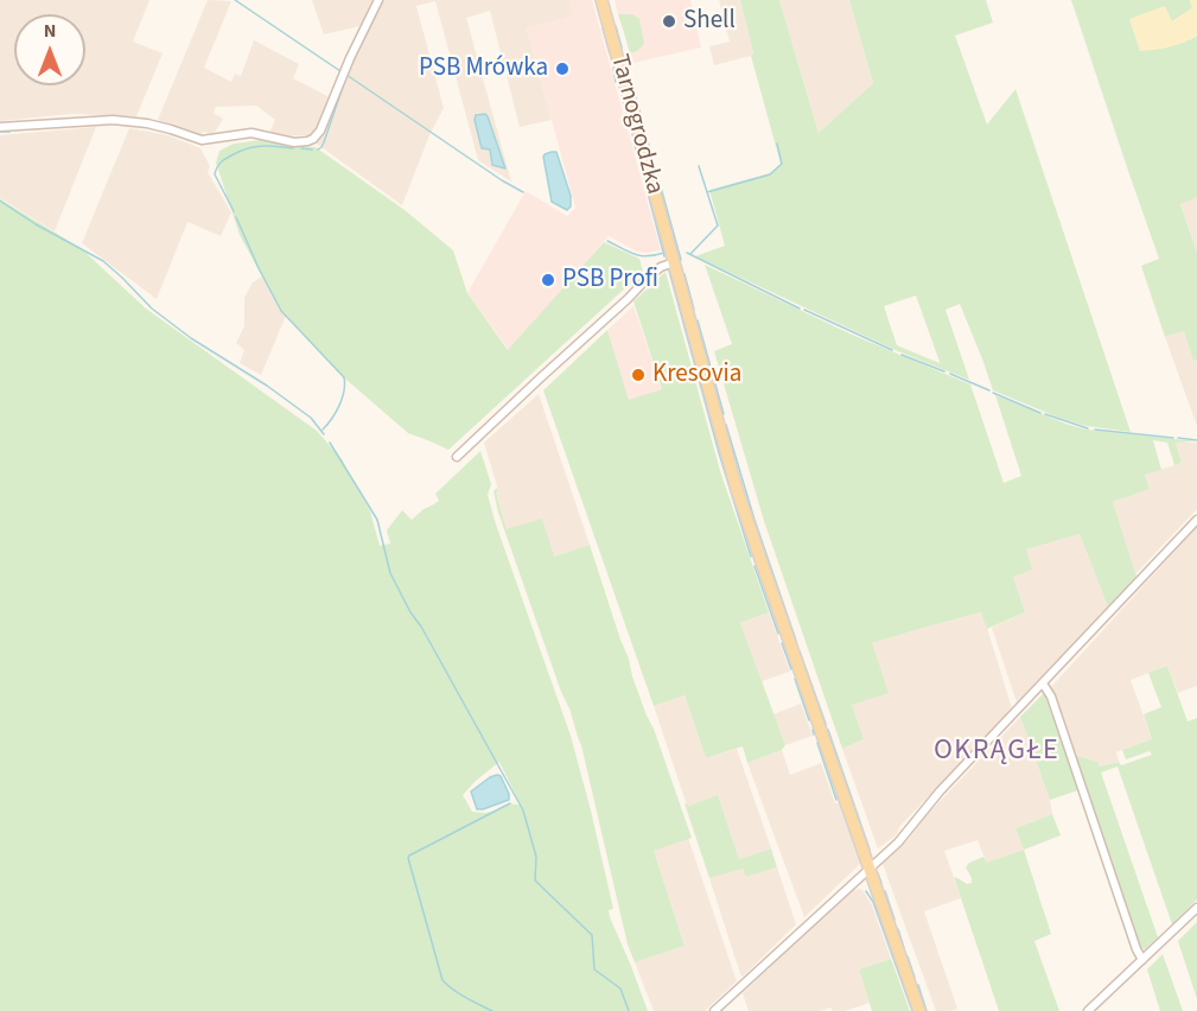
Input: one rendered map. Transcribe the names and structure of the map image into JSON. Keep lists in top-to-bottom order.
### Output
{
  "streets": {
    "main road": ["Tarnogrodzka"]
  },
  "districts": ["OKRĄGŁE"],
  "places": [
    "Shell",
    "PSB Mrówka",
    "PSB Profi",
    "Kresovia"
  ],
  "north": "top"
}
